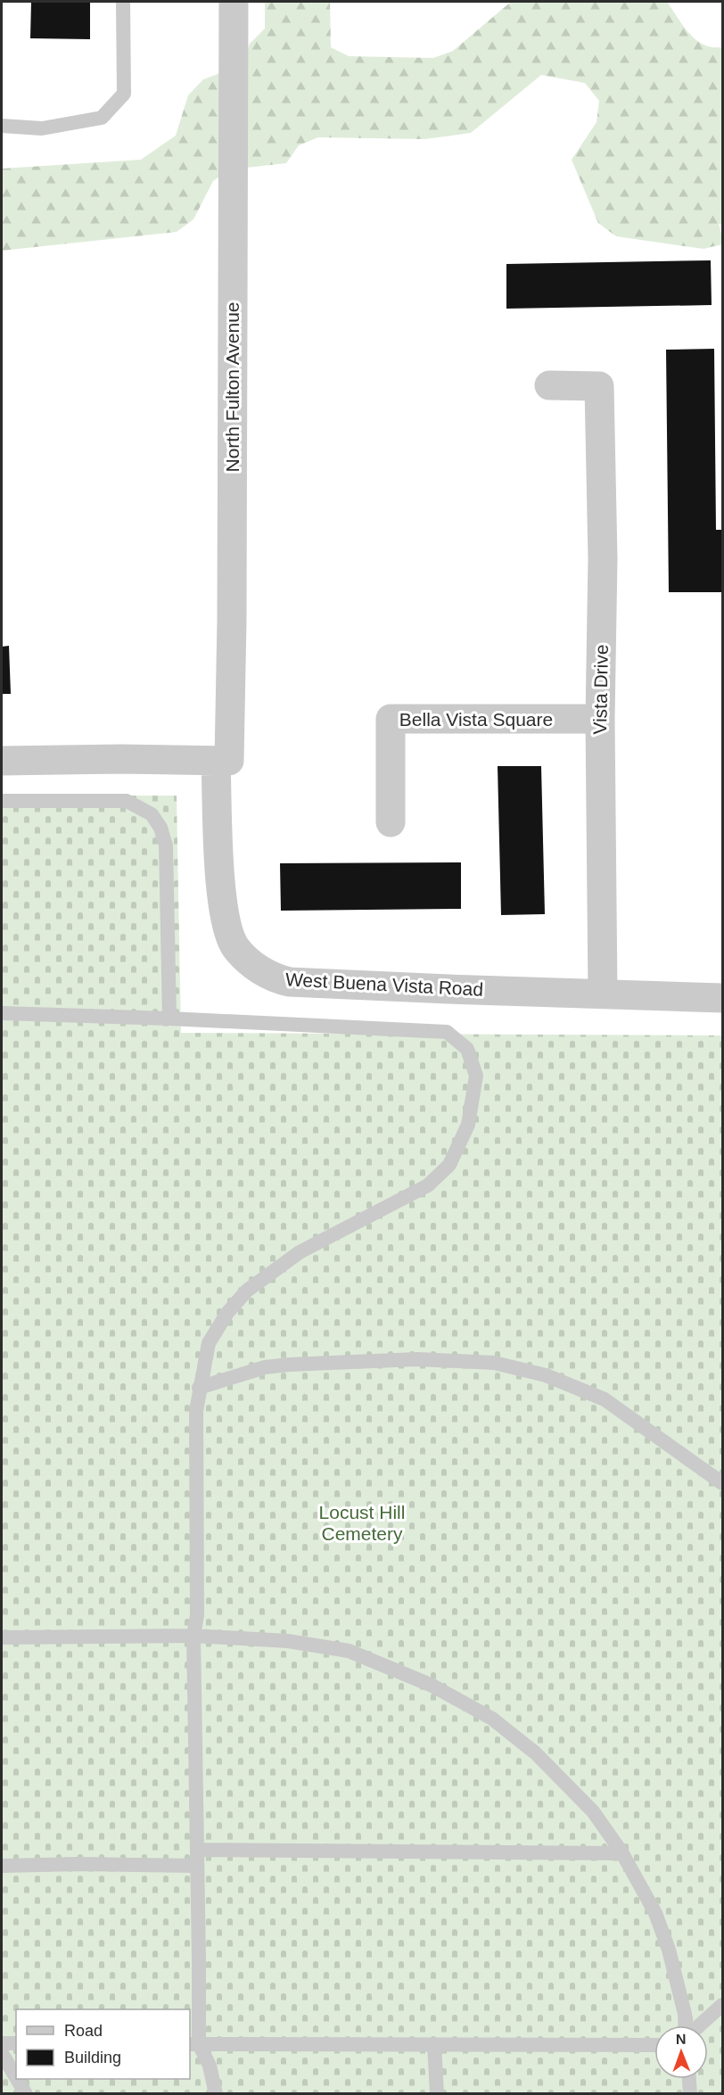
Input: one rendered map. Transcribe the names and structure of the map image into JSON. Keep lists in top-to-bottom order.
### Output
{
  "streets": {
    "street": [
      "North Fulton Avenue",
      "Vista Drive",
      "Bella Vista Square",
      "West Buena Vista Road"
    ]
  },
  "crossings": [
    ["North Fulton Avenue", "West Buena Vista Road"],
    ["Vista Drive", "Bella Vista Square"],
    ["Vista Drive", "West Buena Vista Road"]
  ],
  "parks": ["Locust Hill Cemetery"],
  "legend": ["Road", "Building"],
  "north": "top"
}
